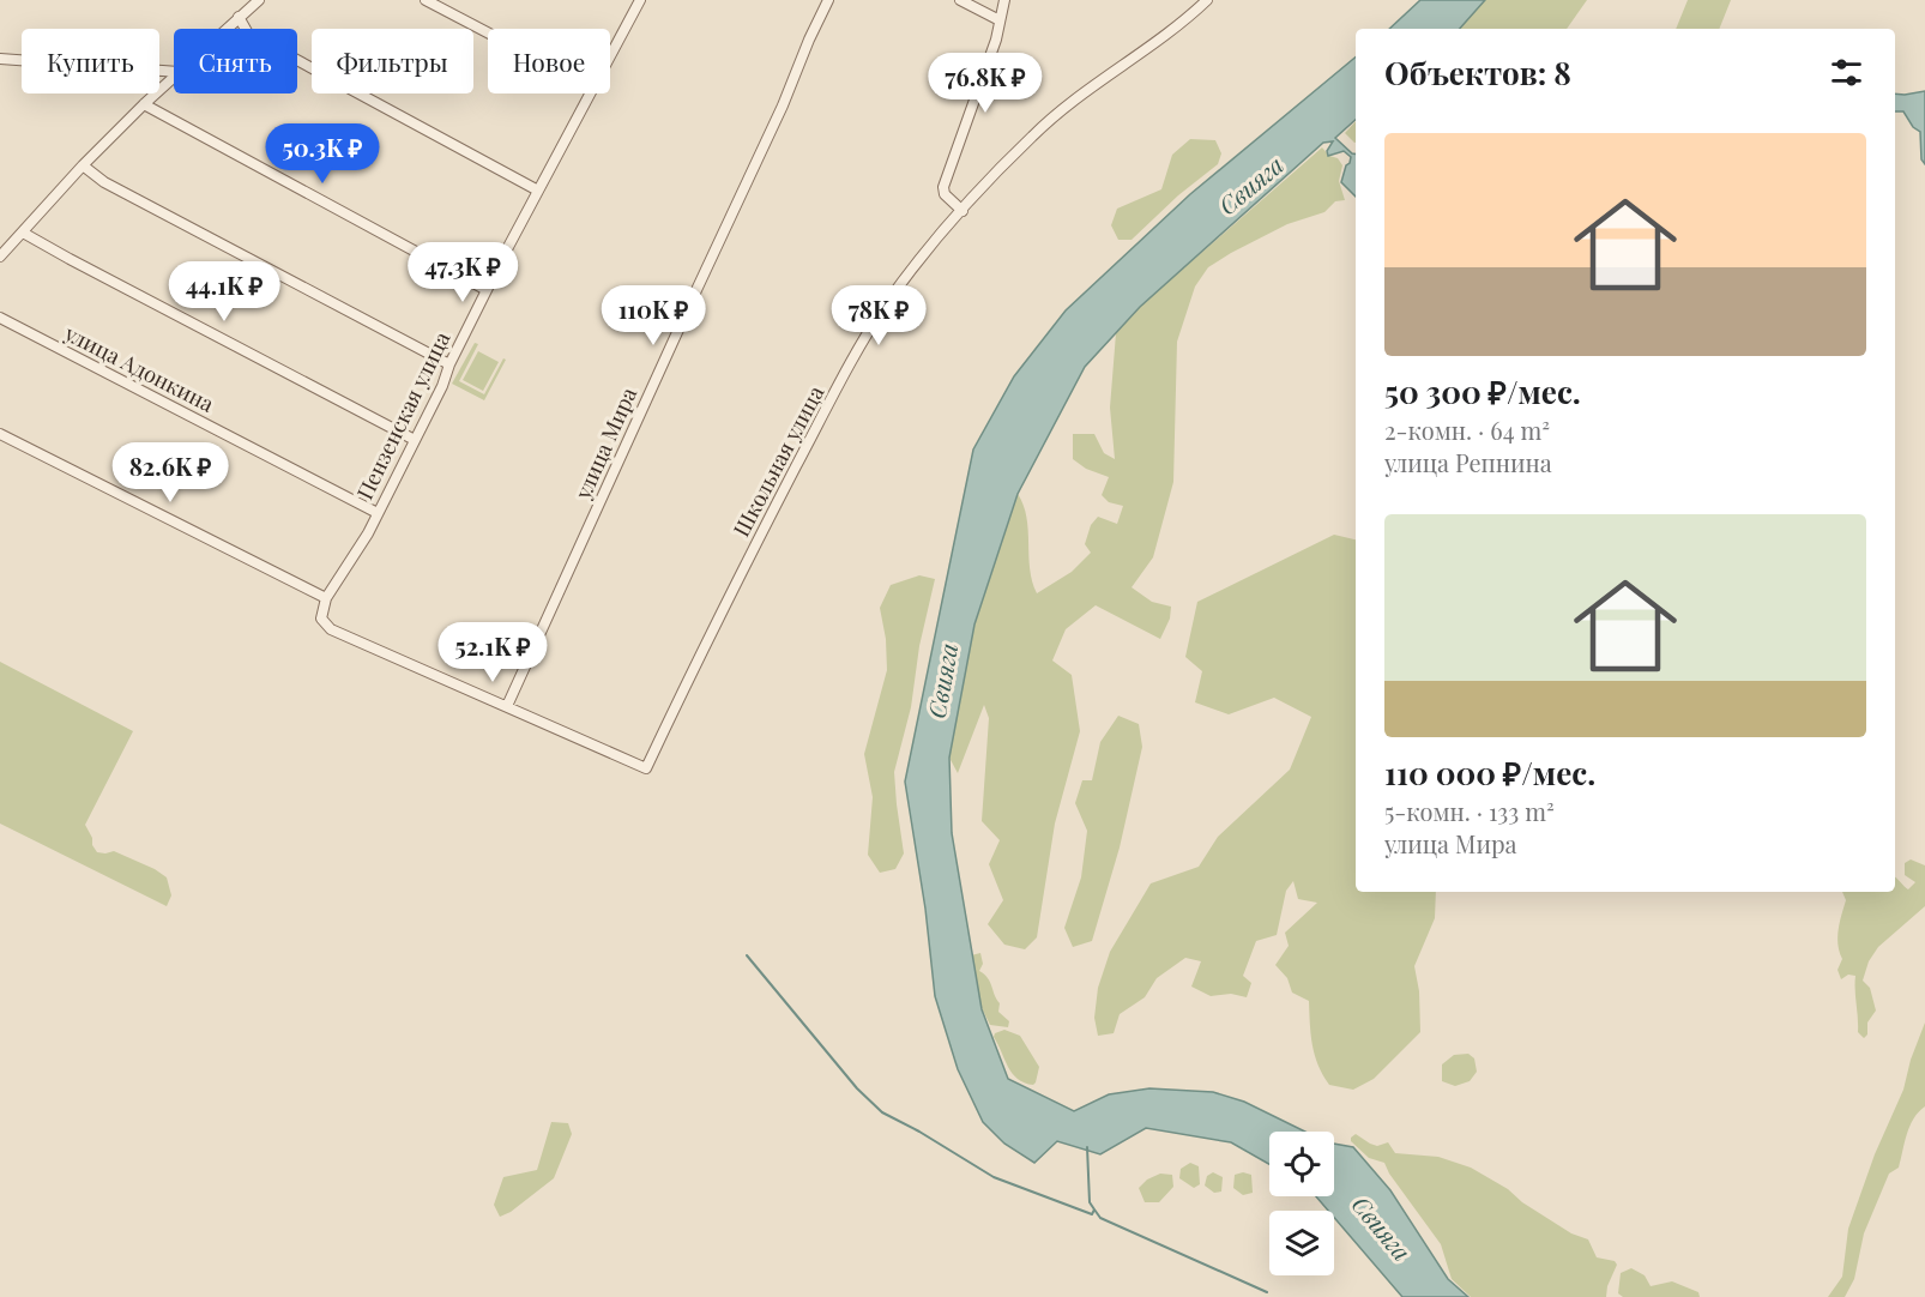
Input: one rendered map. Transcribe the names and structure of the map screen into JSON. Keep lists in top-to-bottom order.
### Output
{
  "streets": {
    "street": [
      "улица Адонкина",
      "Пензенская улица",
      "улица Мира",
      "Школьная улица"
    ]
  },
  "crossings": [
    ["улица Адонкина", "Пензенская улица"],
    ["Пензенская улица", "улица Мира"],
    ["Пензенская улица", "Школьная улица"],
    ["улица Мира", "Школьная улица"]
  ],
  "water": ["Свияга"],
  "page": {
    "chip": [
      "Купить",
      "Снять",
      "Фильтры",
      "Новое"
    ],
    "heading": "Объектов: 8",
    "price": [
      "76.8K ₽",
      "50.3K ₽",
      "47.3K ₽",
      "44.1K ₽",
      "110K ₽",
      "78K ₽",
      "82.6K ₽",
      "52.1K ₽"
    ],
    "list": [
      {
        "name": "50 300 ₽/мес.",
        "note": "2-комн. · 64 m² · улица Репнина"
      },
      {
        "name": "110 000 ₽/мес.",
        "note": "5-комн. · 133 m² · улица Мира"
      }
    ]
  }
}
